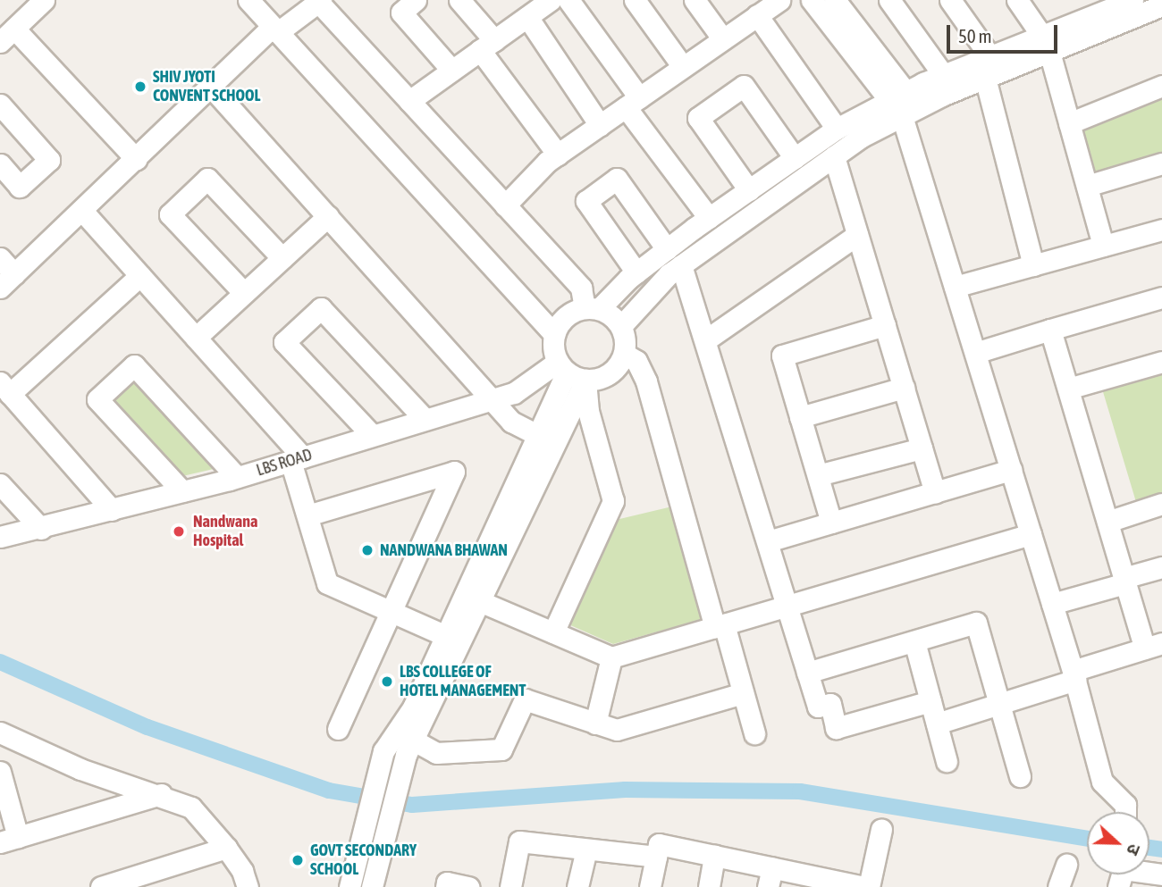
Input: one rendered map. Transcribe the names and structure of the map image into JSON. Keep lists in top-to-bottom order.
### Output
{
  "streets": {
    "street": ["LBS ROAD"]
  },
  "places": [
    "SHIV JYOTI CONVENT SCHOOL",
    "Nandwana Hospital",
    "NANDWANA BHAWAN",
    "LBS COLLEGE OF HOTEL MANAGEMENT",
    "GOVT SECONDARY SCHOOL"
  ],
  "scale_bar": "50 m",
  "north": "right"
}
